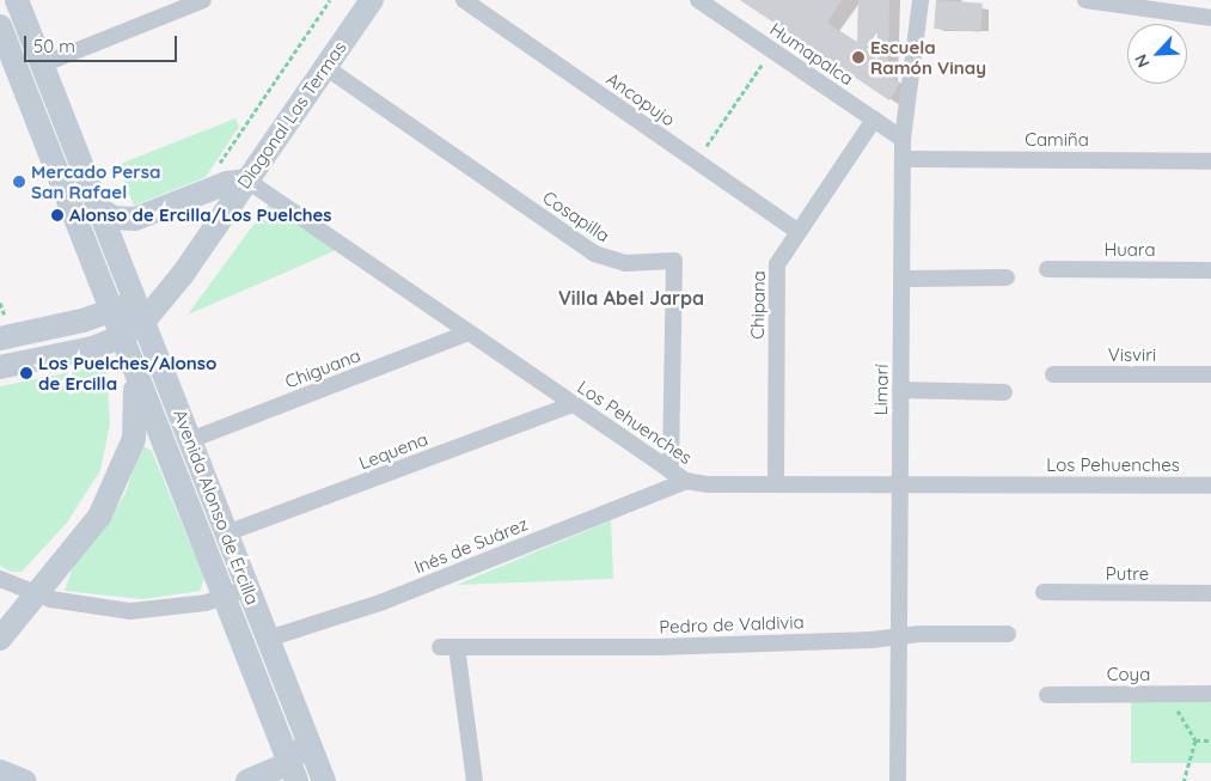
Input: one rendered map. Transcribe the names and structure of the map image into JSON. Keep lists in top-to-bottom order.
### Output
{
  "streets": {
    "main road": ["Diagonal Las Termas", "Avenida Alonso de Ercilla"],
    "street": [
      "Humapalca",
      "Ancopujo",
      "Camiña",
      "Cosapilla",
      "Huara",
      "Chipana",
      "Visviri",
      "Chiguana",
      "Limarí",
      "Los Pehuenches",
      "Lequena",
      "Inés de Suárez",
      "Putre",
      "Pedro de Valdivia",
      "Coya"
    ]
  },
  "crossings": [
    ["Humapalca", "Chipana"],
    ["Humapalca", "Limarí"],
    ["Ancopujo", "Chipana"],
    ["Diagonal Las Termas", "Cosapilla"],
    ["Diagonal Las Termas", "Los Pehuenches"],
    ["Diagonal Las Termas", "Avenida Alonso de Ercilla"],
    ["Camiña", "Limarí"],
    ["Cosapilla", "Los Pehuenches"],
    ["Chipana", "Los Pehuenches"],
    ["Chiguana", "Los Pehuenches"],
    ["Chiguana", "Avenida Alonso de Ercilla"],
    ["Limarí", "Los Pehuenches"],
    ["Limarí", "Pedro de Valdivia"],
    ["Los Pehuenches", "Lequena"],
    ["Los Pehuenches", "Inés de Suárez"],
    ["Lequena", "Avenida Alonso de Ercilla"],
    ["Avenida Alonso de Ercilla", "Inés de Suárez"]
  ],
  "districts": ["Villa Abel Jarpa"],
  "places": [
    "Escuela Ramón Vinay",
    "Mercado Persa San Rafael",
    "Alonso de Ercilla/Los Puelches",
    "Los Puelches/Alonso de Ercilla"
  ],
  "scale_bar": "50 m",
  "north": "bottom left"
}
